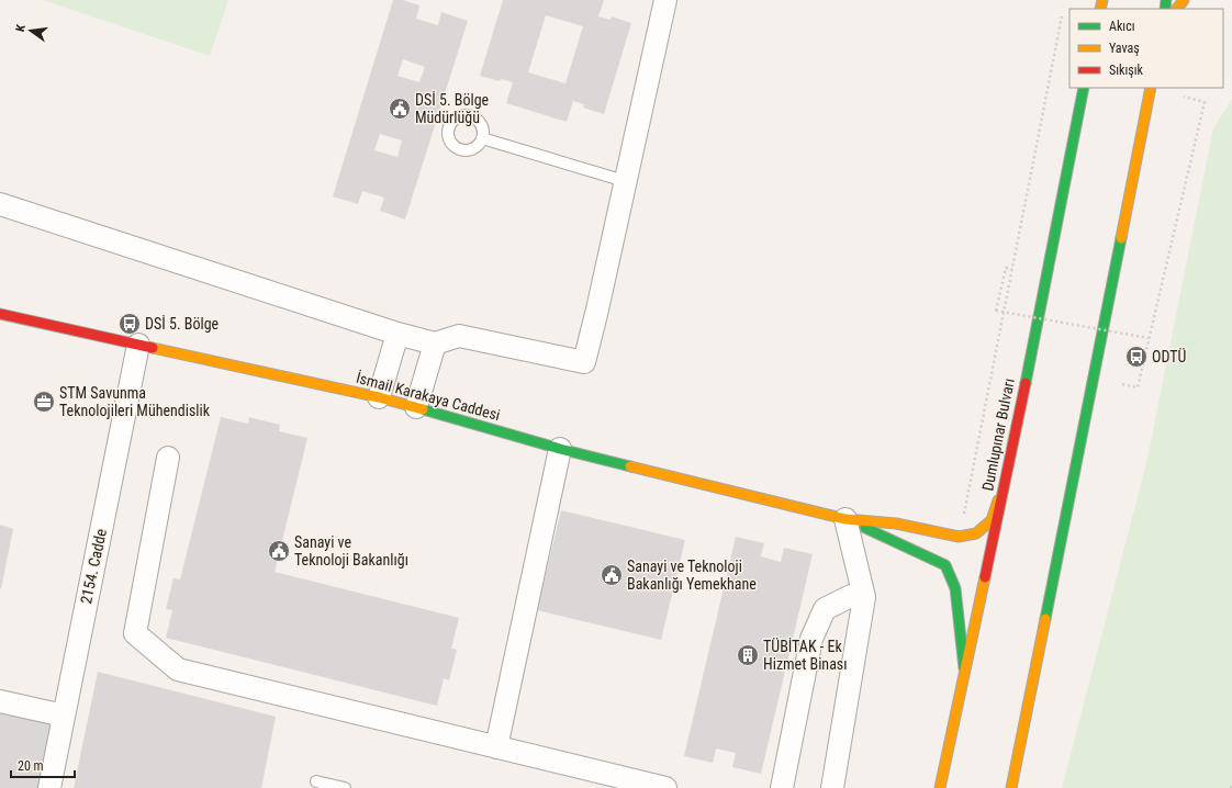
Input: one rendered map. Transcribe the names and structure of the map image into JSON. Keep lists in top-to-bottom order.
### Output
{
  "streets": {
    "main road": ["İsmail Karakaya Caddesi", "Dumlupınar Bulvarı"],
    "street": ["2154. Cadde"]
  },
  "crossings": [
    ["İsmail Karakaya Caddesi", "Dumlupınar Bulvarı"],
    ["İsmail Karakaya Caddesi", "2154. Cadde"]
  ],
  "places": {
    "public building": ["DSİ 5. Bölge Müdürlüğü", "Sanayi ve Teknoloji Bakanlığı", "Sanayi ve Teknoloji Bakanlığı Yemekhane"],
    "bus stop": ["DSİ 5. Bölge", "ODTÜ"],
    "office": ["STM Savunma Teknolojileri Mühendislik"],
    "building": ["TÜBİTAK - Ek Hizmet Binası"]
  },
  "legend": ["Akıcı", "Yavaş", "Sıkışık"],
  "scale_bar": "20 m",
  "north": "left"
}
